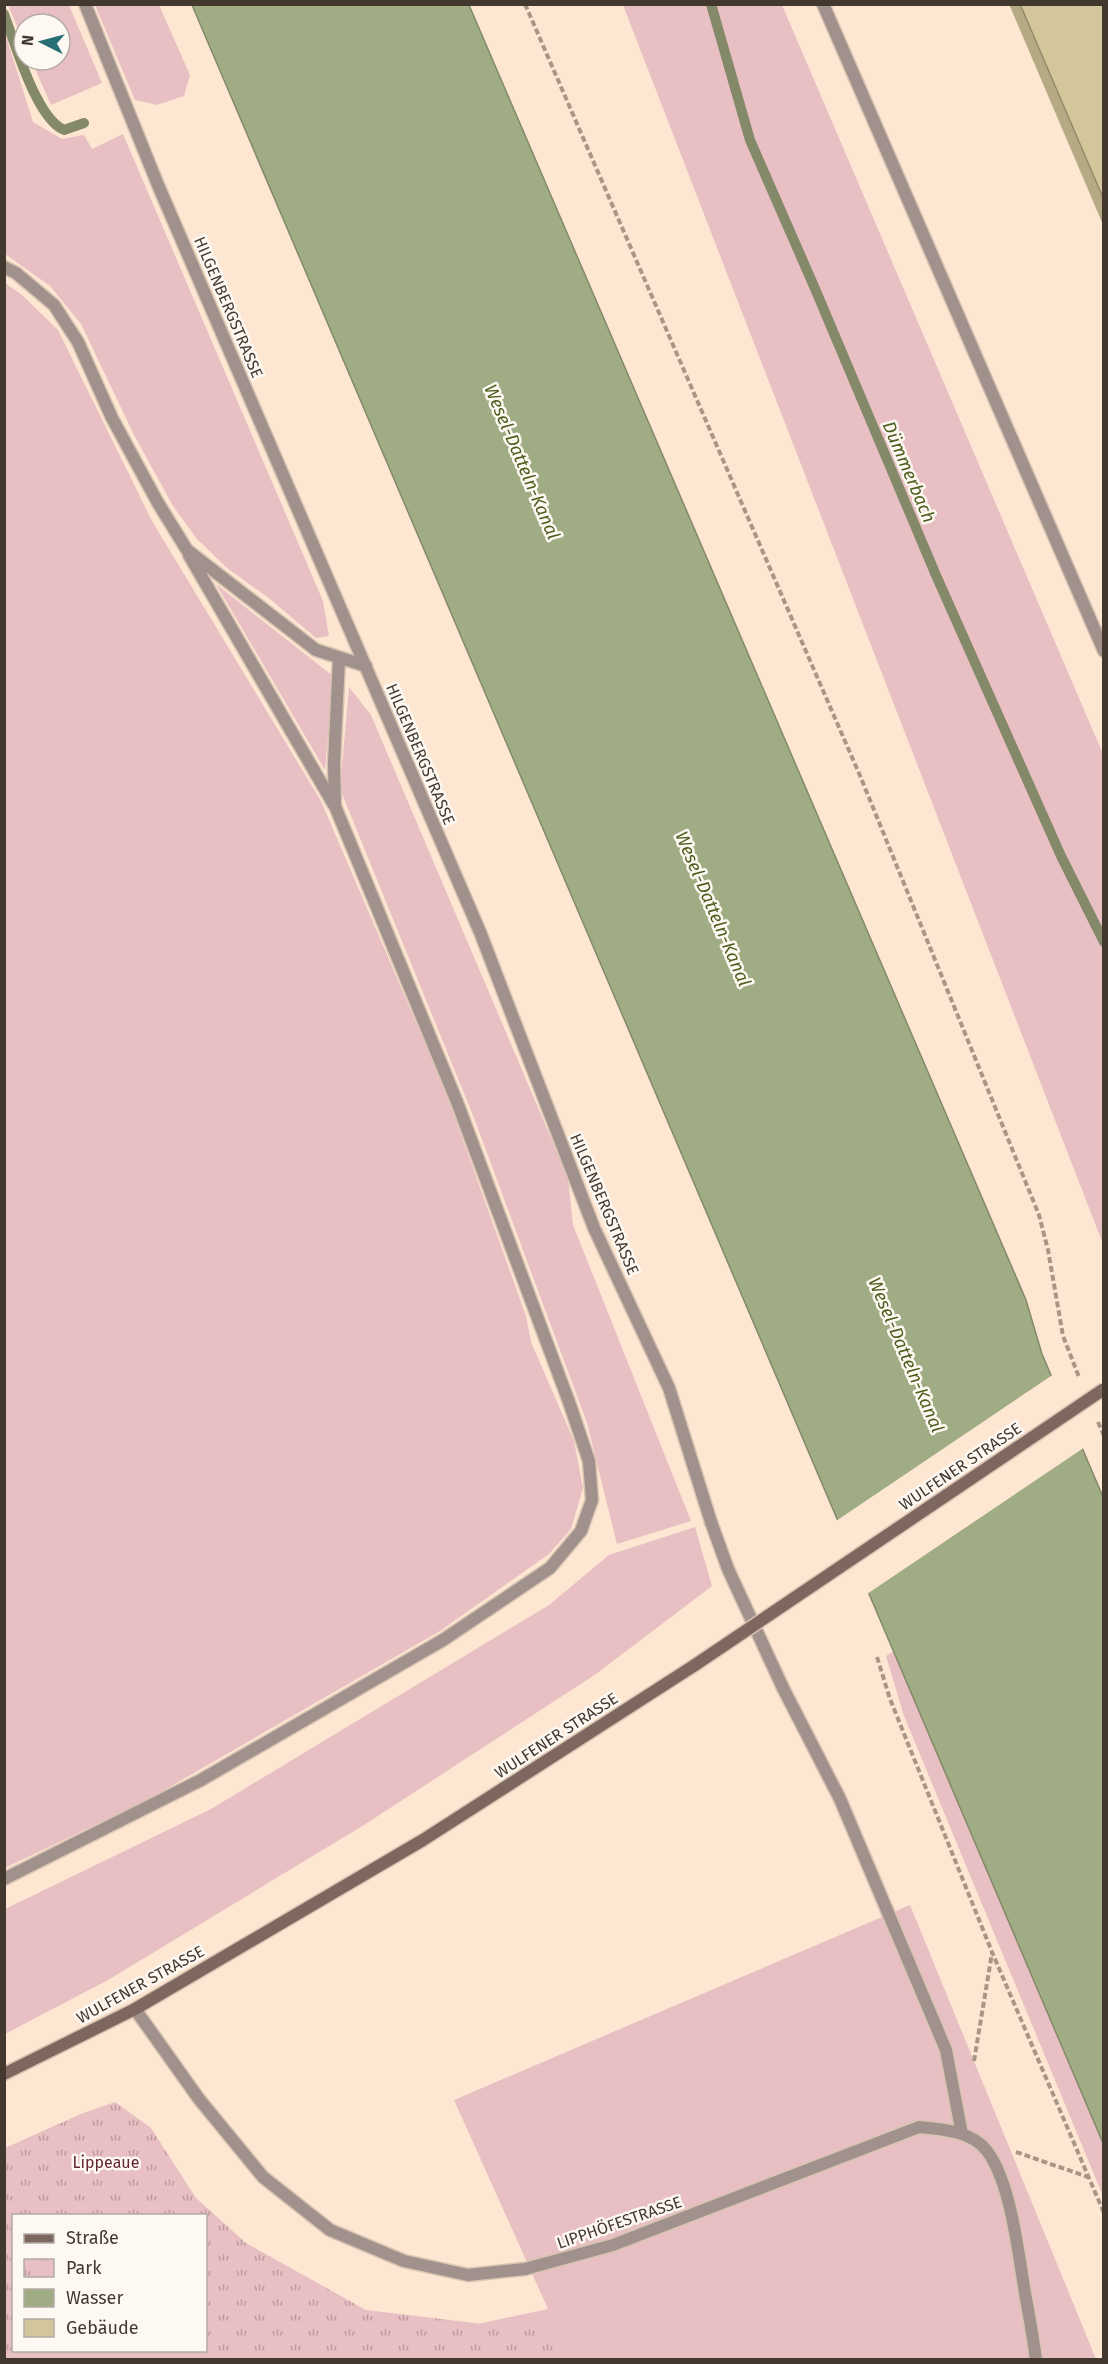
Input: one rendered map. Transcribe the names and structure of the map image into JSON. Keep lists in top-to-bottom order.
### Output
{
  "streets": {
    "main road": ["WULFENER STRASSE"],
    "street": ["HILGENBERGSTRASSE", "LIPPHÖFESTRASSE"]
  },
  "crossings": [
    ["HILGENBERGSTRASSE", "LIPPHÖFESTRASSE"],
    ["WULFENER STRASSE", "LIPPHÖFESTRASSE"]
  ],
  "water": ["Wesel-Datteln-Kanal", "Dümmerbach"],
  "parks": ["Lippeaue"],
  "legend": [
    "Straße",
    "Park",
    "Wasser",
    "Gebäude"
  ],
  "north": "left"
}
